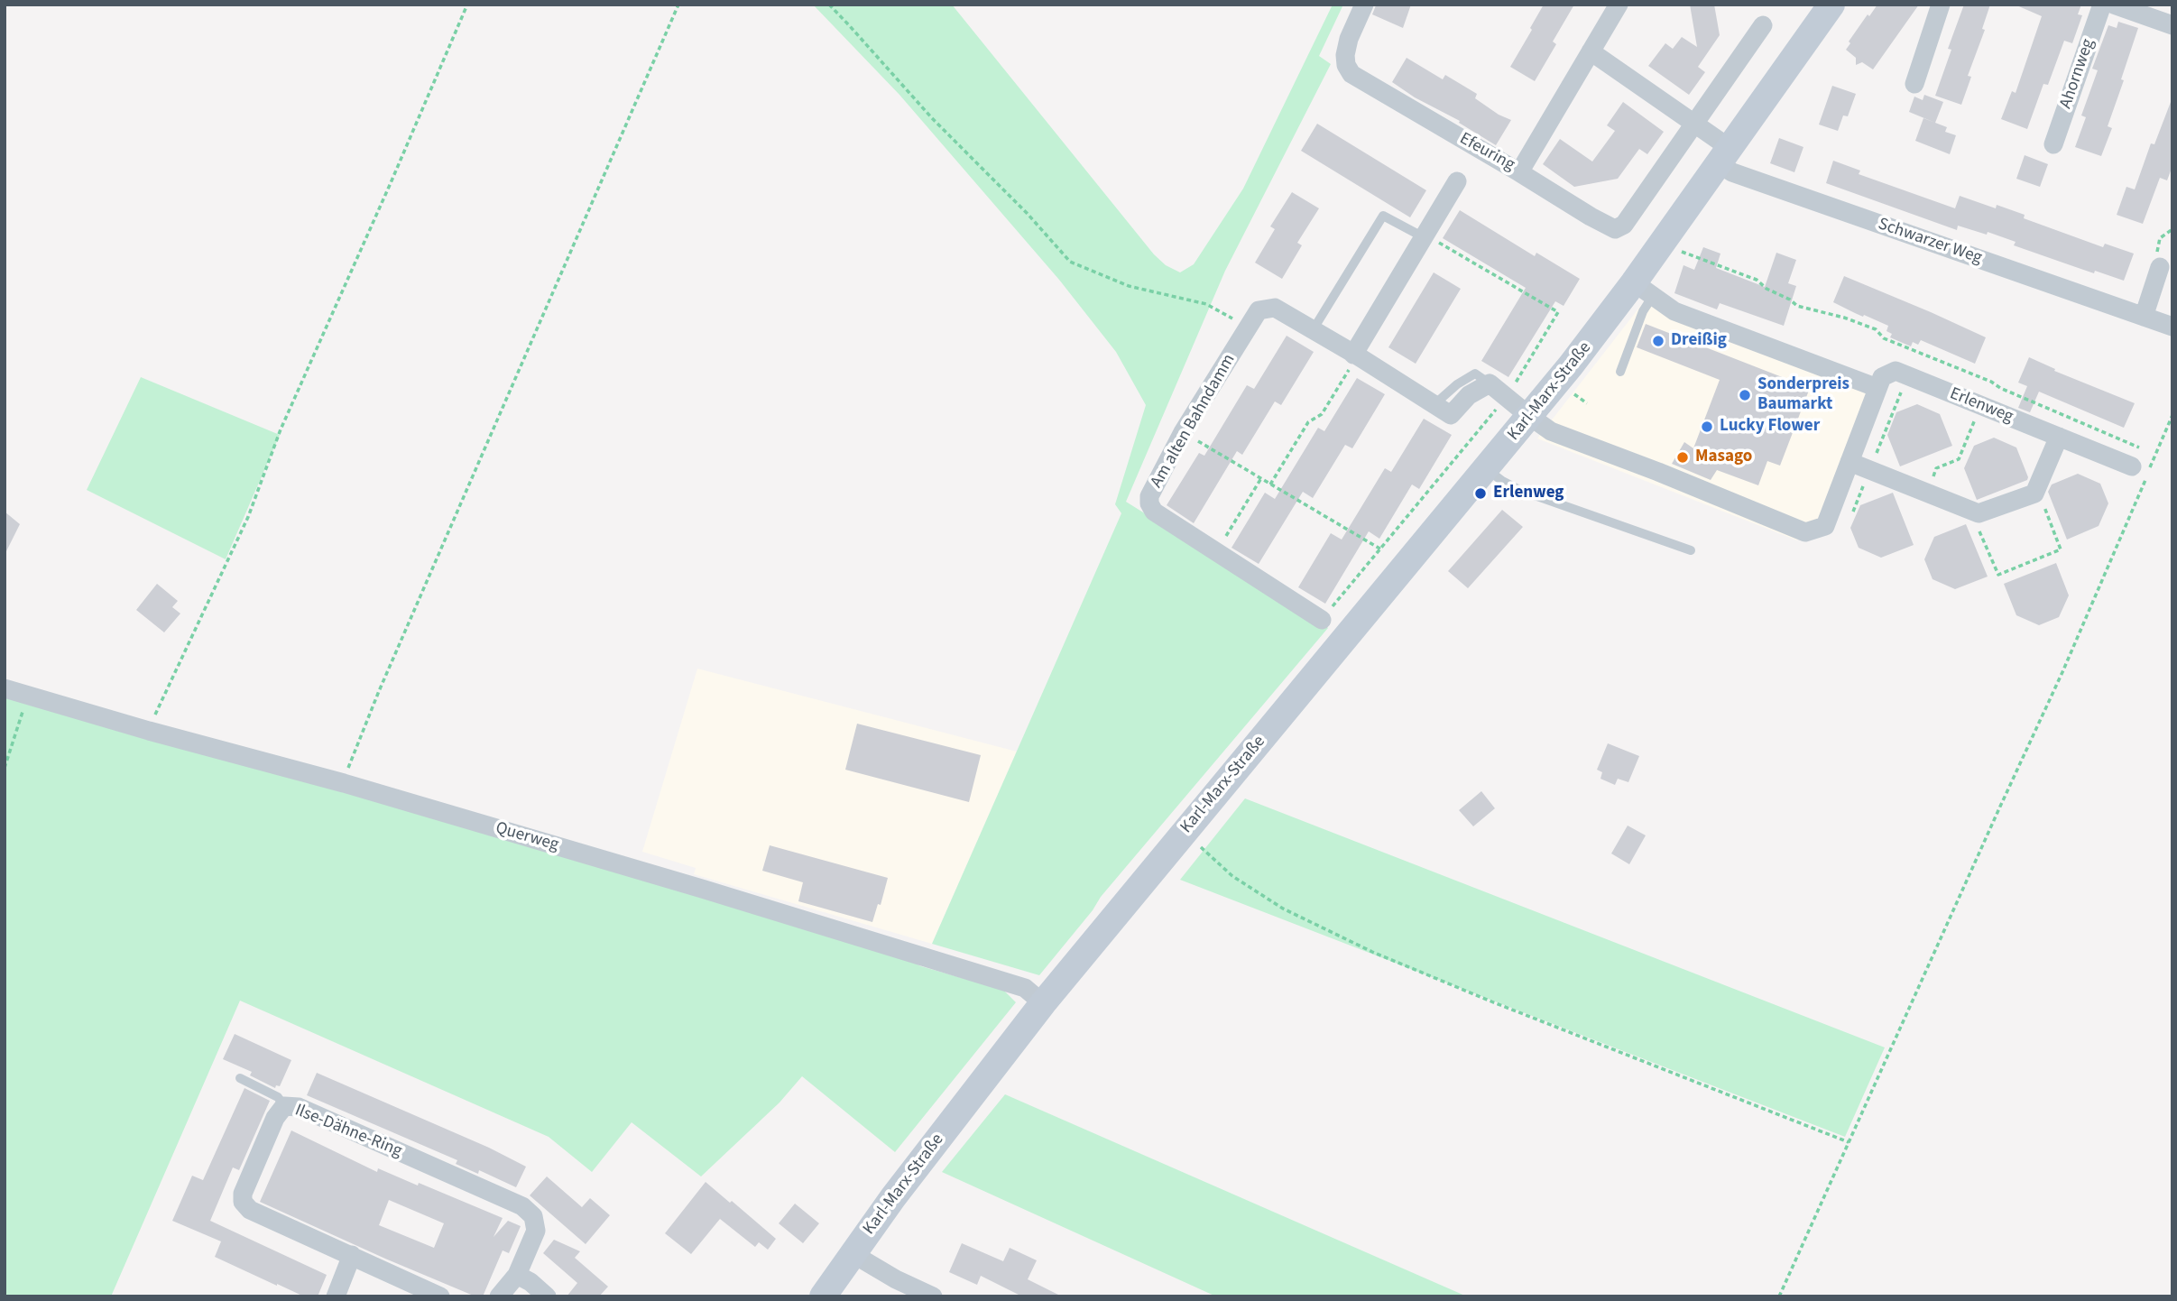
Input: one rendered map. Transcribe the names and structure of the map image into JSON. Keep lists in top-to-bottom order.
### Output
{
  "streets": {
    "main road": ["Karl-Marx-Straße"],
    "street": [
      "Ahornweg",
      "Efeuring",
      "Schwarzer Weg",
      "Erlenweg",
      "Am alten Bahndamm",
      "Querweg",
      "Ilse-Dähne-Ring"
    ]
  },
  "crossings": [
    ["Schwarzer Weg", "Karl-Marx-Straße"],
    ["Karl-Marx-Straße", "Am alten Bahndamm"],
    ["Karl-Marx-Straße", "Querweg"]
  ],
  "places": [
    "Dreißig",
    "Sonderpreis Baumarkt",
    "Lucky Flower",
    "Masago",
    "Erlenweg"
  ]
}
